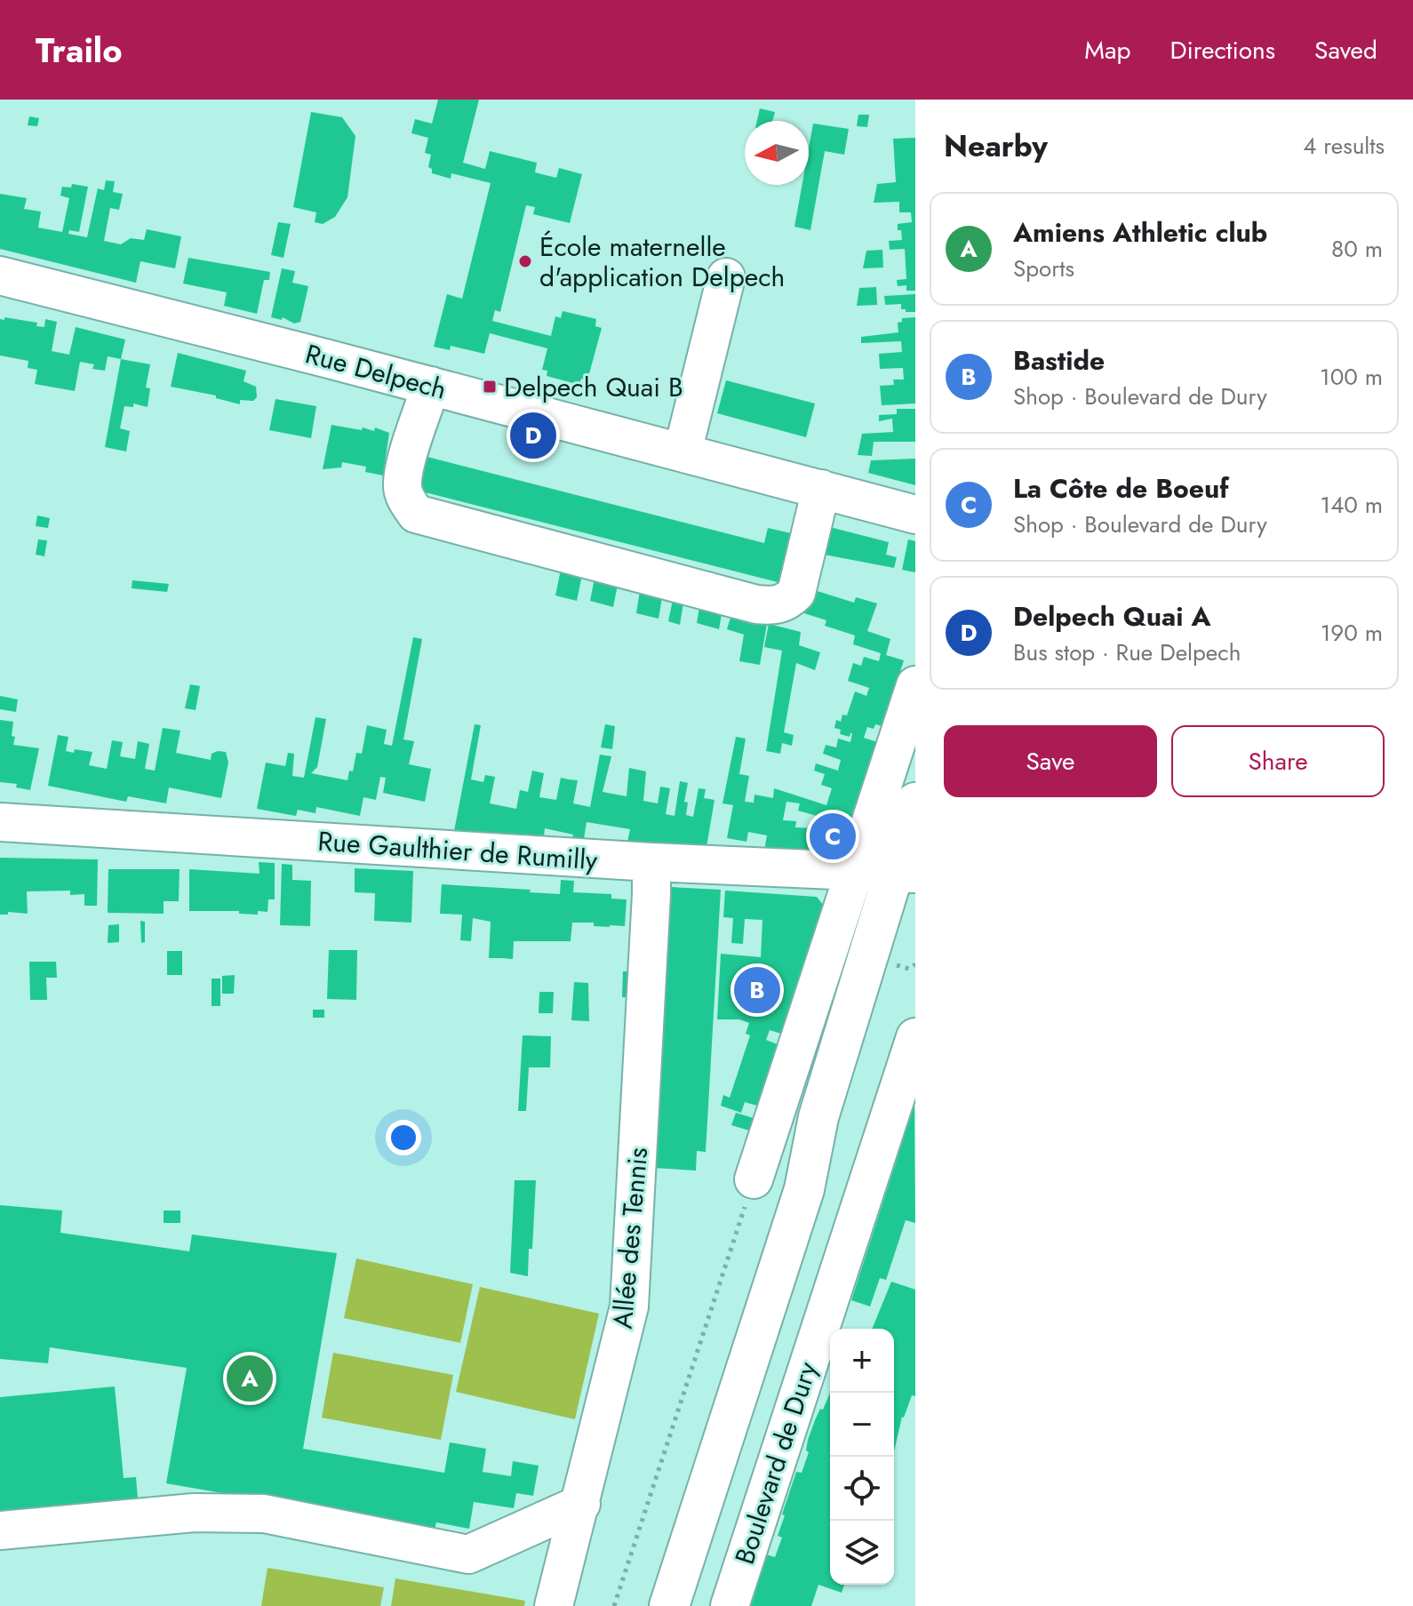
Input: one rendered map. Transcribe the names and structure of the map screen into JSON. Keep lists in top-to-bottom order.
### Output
{
  "streets": {
    "street": [
      "Rue Delpech",
      "Rue Gaulthier de Rumilly",
      "Allée des Tennis",
      "Boulevard de Dury"
    ]
  },
  "crossings": [
    ["Rue Gaulthier de Rumilly", "Allée des Tennis"]
  ],
  "places": {
    "other": ["École maternelle d'application Delpech"],
    "transit": ["Delpech Quai B"]
  },
  "north": "left",
  "page": {
    "header": "Trailo",
    "nav": ["Map", "Directions", "Saved"],
    "heading": ["Nearby", "4 results"],
    "list": [
      {
        "mark": "A",
        "name": "Amiens Athletic club",
        "note": "Sports",
        "value": "80 m"
      },
      {
        "mark": "B",
        "name": "Bastide",
        "note": "Shop · Boulevard de Dury",
        "value": "100 m"
      },
      {
        "mark": "C",
        "name": "La Côte de Boeuf",
        "note": "Shop · Boulevard de Dury",
        "value": "140 m"
      },
      {
        "mark": "D",
        "name": "Delpech Quai A",
        "note": "Bus stop · Rue Delpech",
        "value": "190 m"
      }
    ],
    "pins": [
      "D",
      "C",
      "B",
      "A"
    ],
    "buttons": ["Save", "Share"],
    "map_buttons": ["+", "−"]
  }
}
